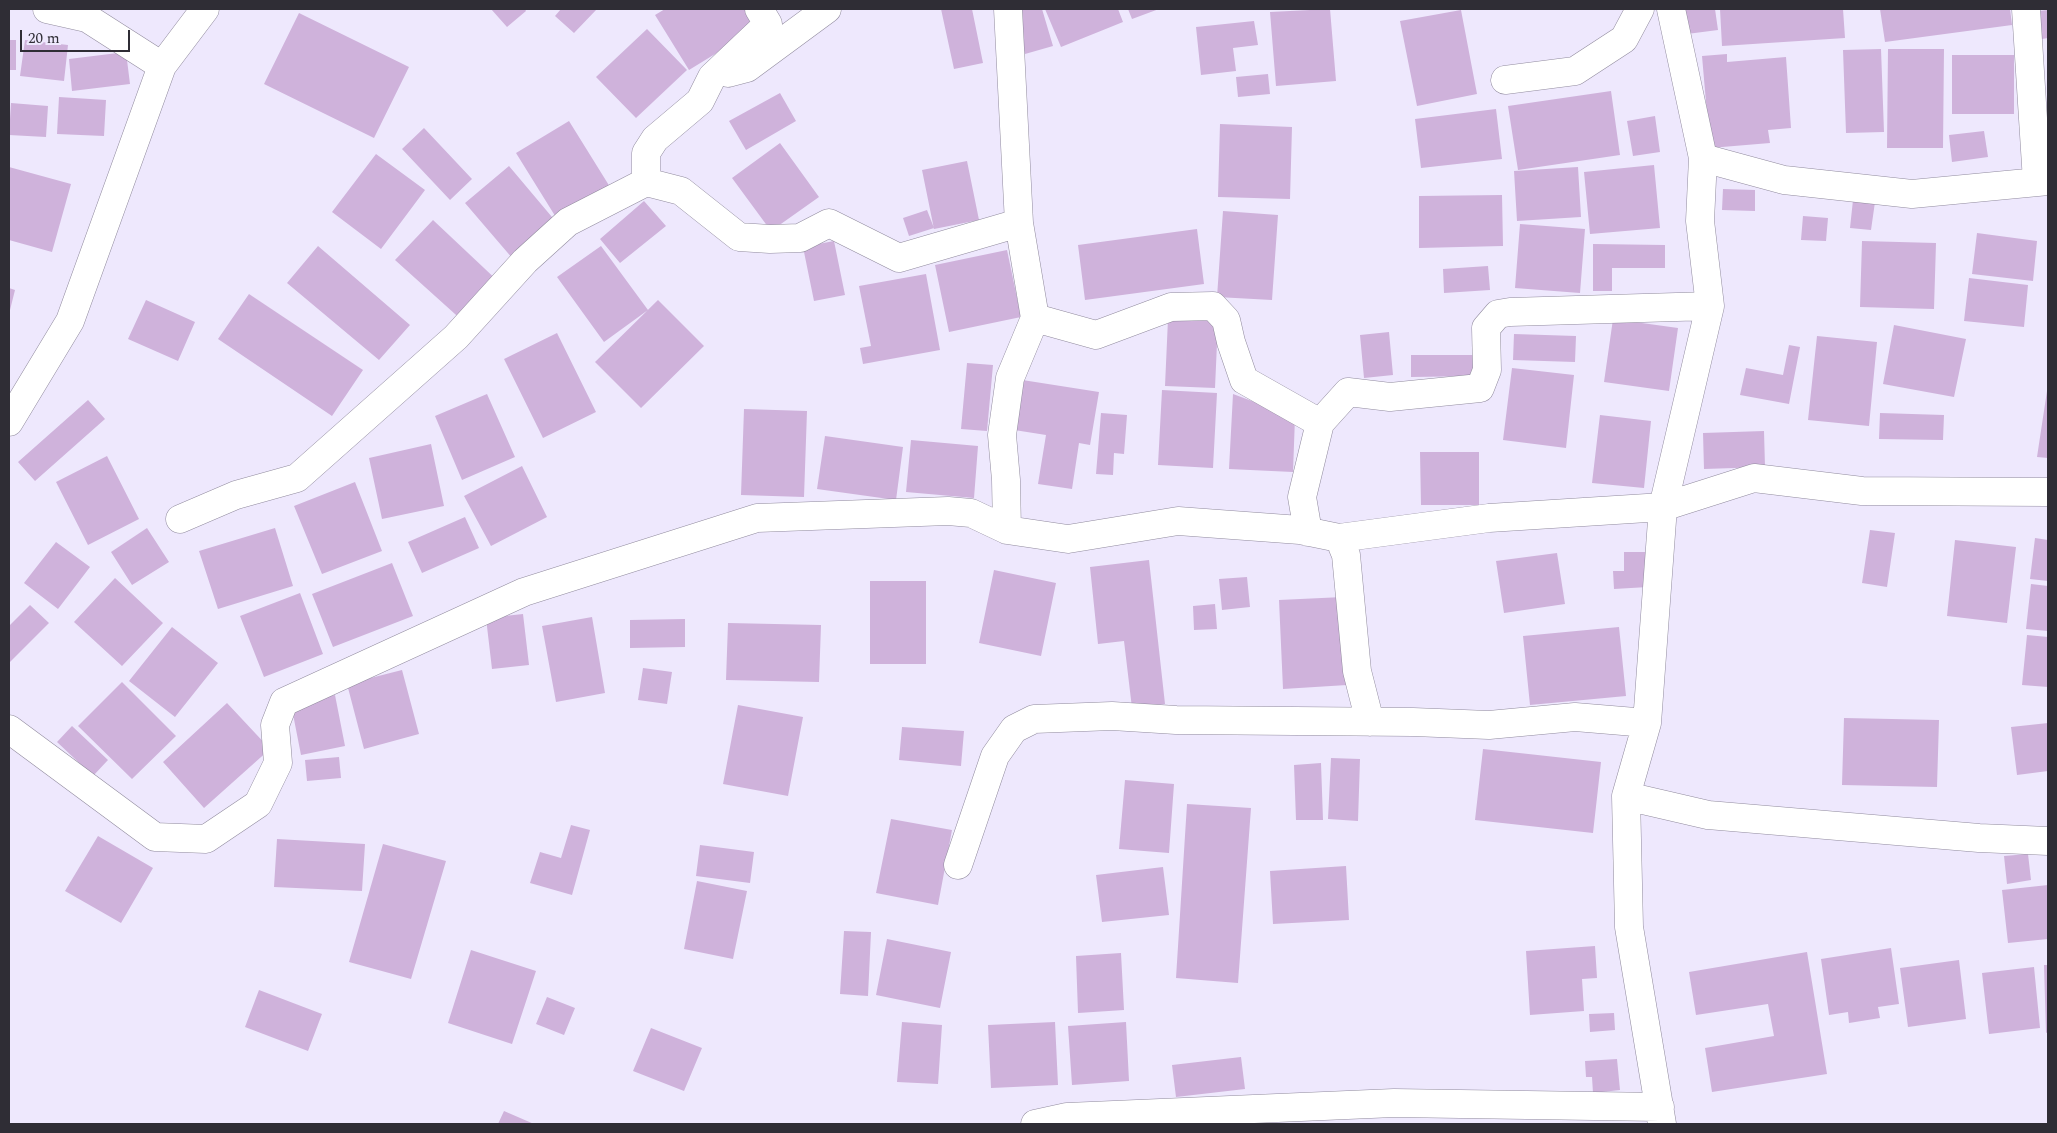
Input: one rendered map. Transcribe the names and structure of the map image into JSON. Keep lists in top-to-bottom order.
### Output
{
  "scale_bar": "20 m"
}
